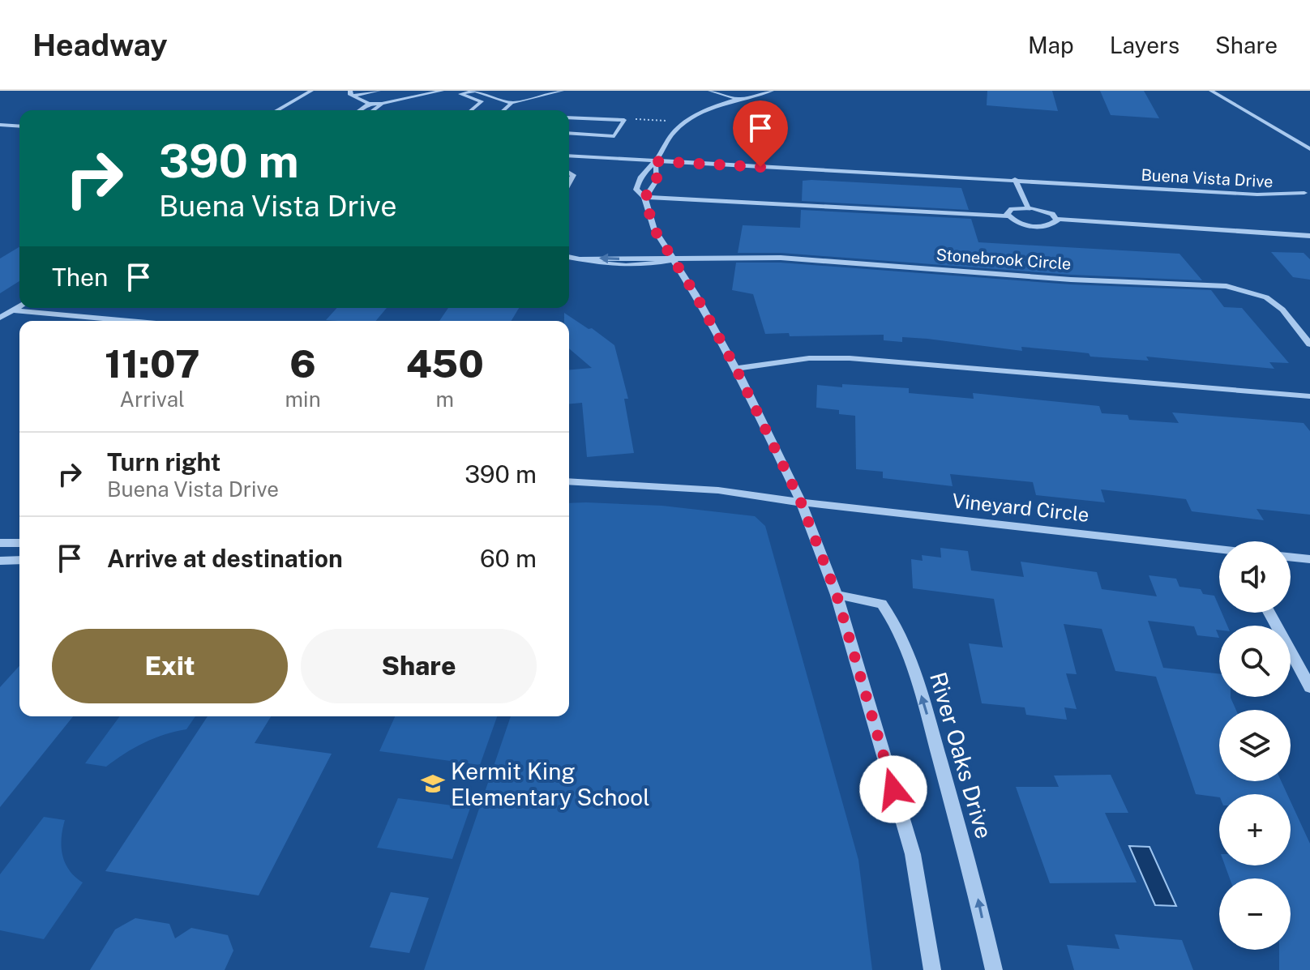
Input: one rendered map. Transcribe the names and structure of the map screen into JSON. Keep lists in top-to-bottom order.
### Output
{
  "streets": {
    "street": [
      "Buena Vista Drive",
      "Stonebrook Circle",
      "Vineyard Circle",
      "River Oaks Drive"
    ]
  },
  "places": {
    "school or university": ["Kermit King Elementary School"]
  },
  "page": {
    "header": "Headway",
    "nav": ["Map", "Layers", "Share"],
    "turn": ["390 m", "Buena Vista Drive"],
    "then": "Then",
    "eta": [
      "11:07",
      "Arrival",
      "6",
      "min",
      "450",
      "m"
    ],
    "list": [
      {
        "name": "Turn right",
        "note": "Buena Vista Drive",
        "value": "390 m"
      },
      {
        "name": "Arrive at destination",
        "value": "60 m"
      }
    ],
    "map_buttons": ["+", "−"],
    "buttons": ["Exit", "Share"]
  }
}
